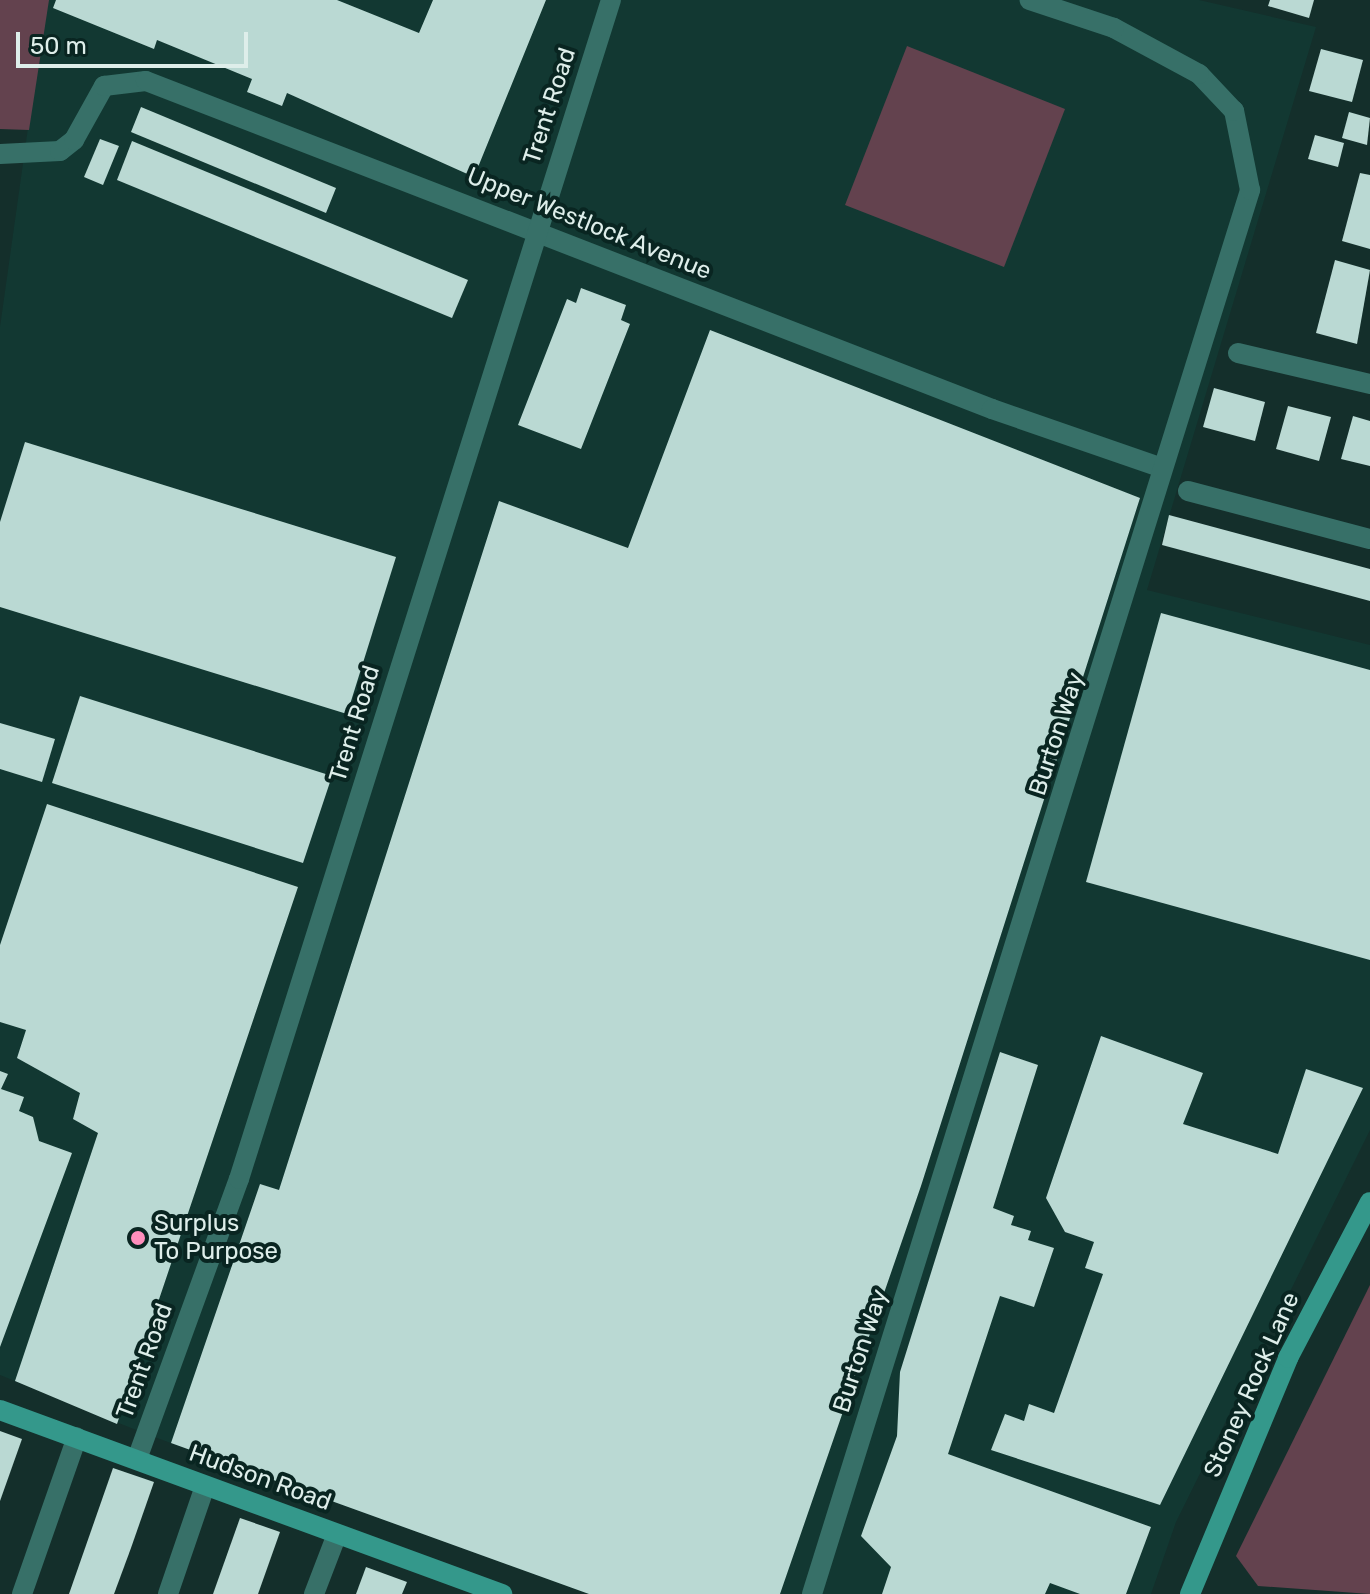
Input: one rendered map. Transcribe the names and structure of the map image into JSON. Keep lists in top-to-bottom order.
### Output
{
  "streets": {
    "street": [
      "Trent Road",
      "Upper Westlock Avenue",
      "Burton Way",
      "Stoney Rock Lane",
      "Hudson Road"
    ]
  },
  "crossings": [
    ["Trent Road", "Upper Westlock Avenue"],
    ["Trent Road", "Hudson Road"],
    ["Upper Westlock Avenue", "Burton Way"]
  ],
  "places": ["Surplus To Purpose"],
  "scale_bar": "50 m"
}
